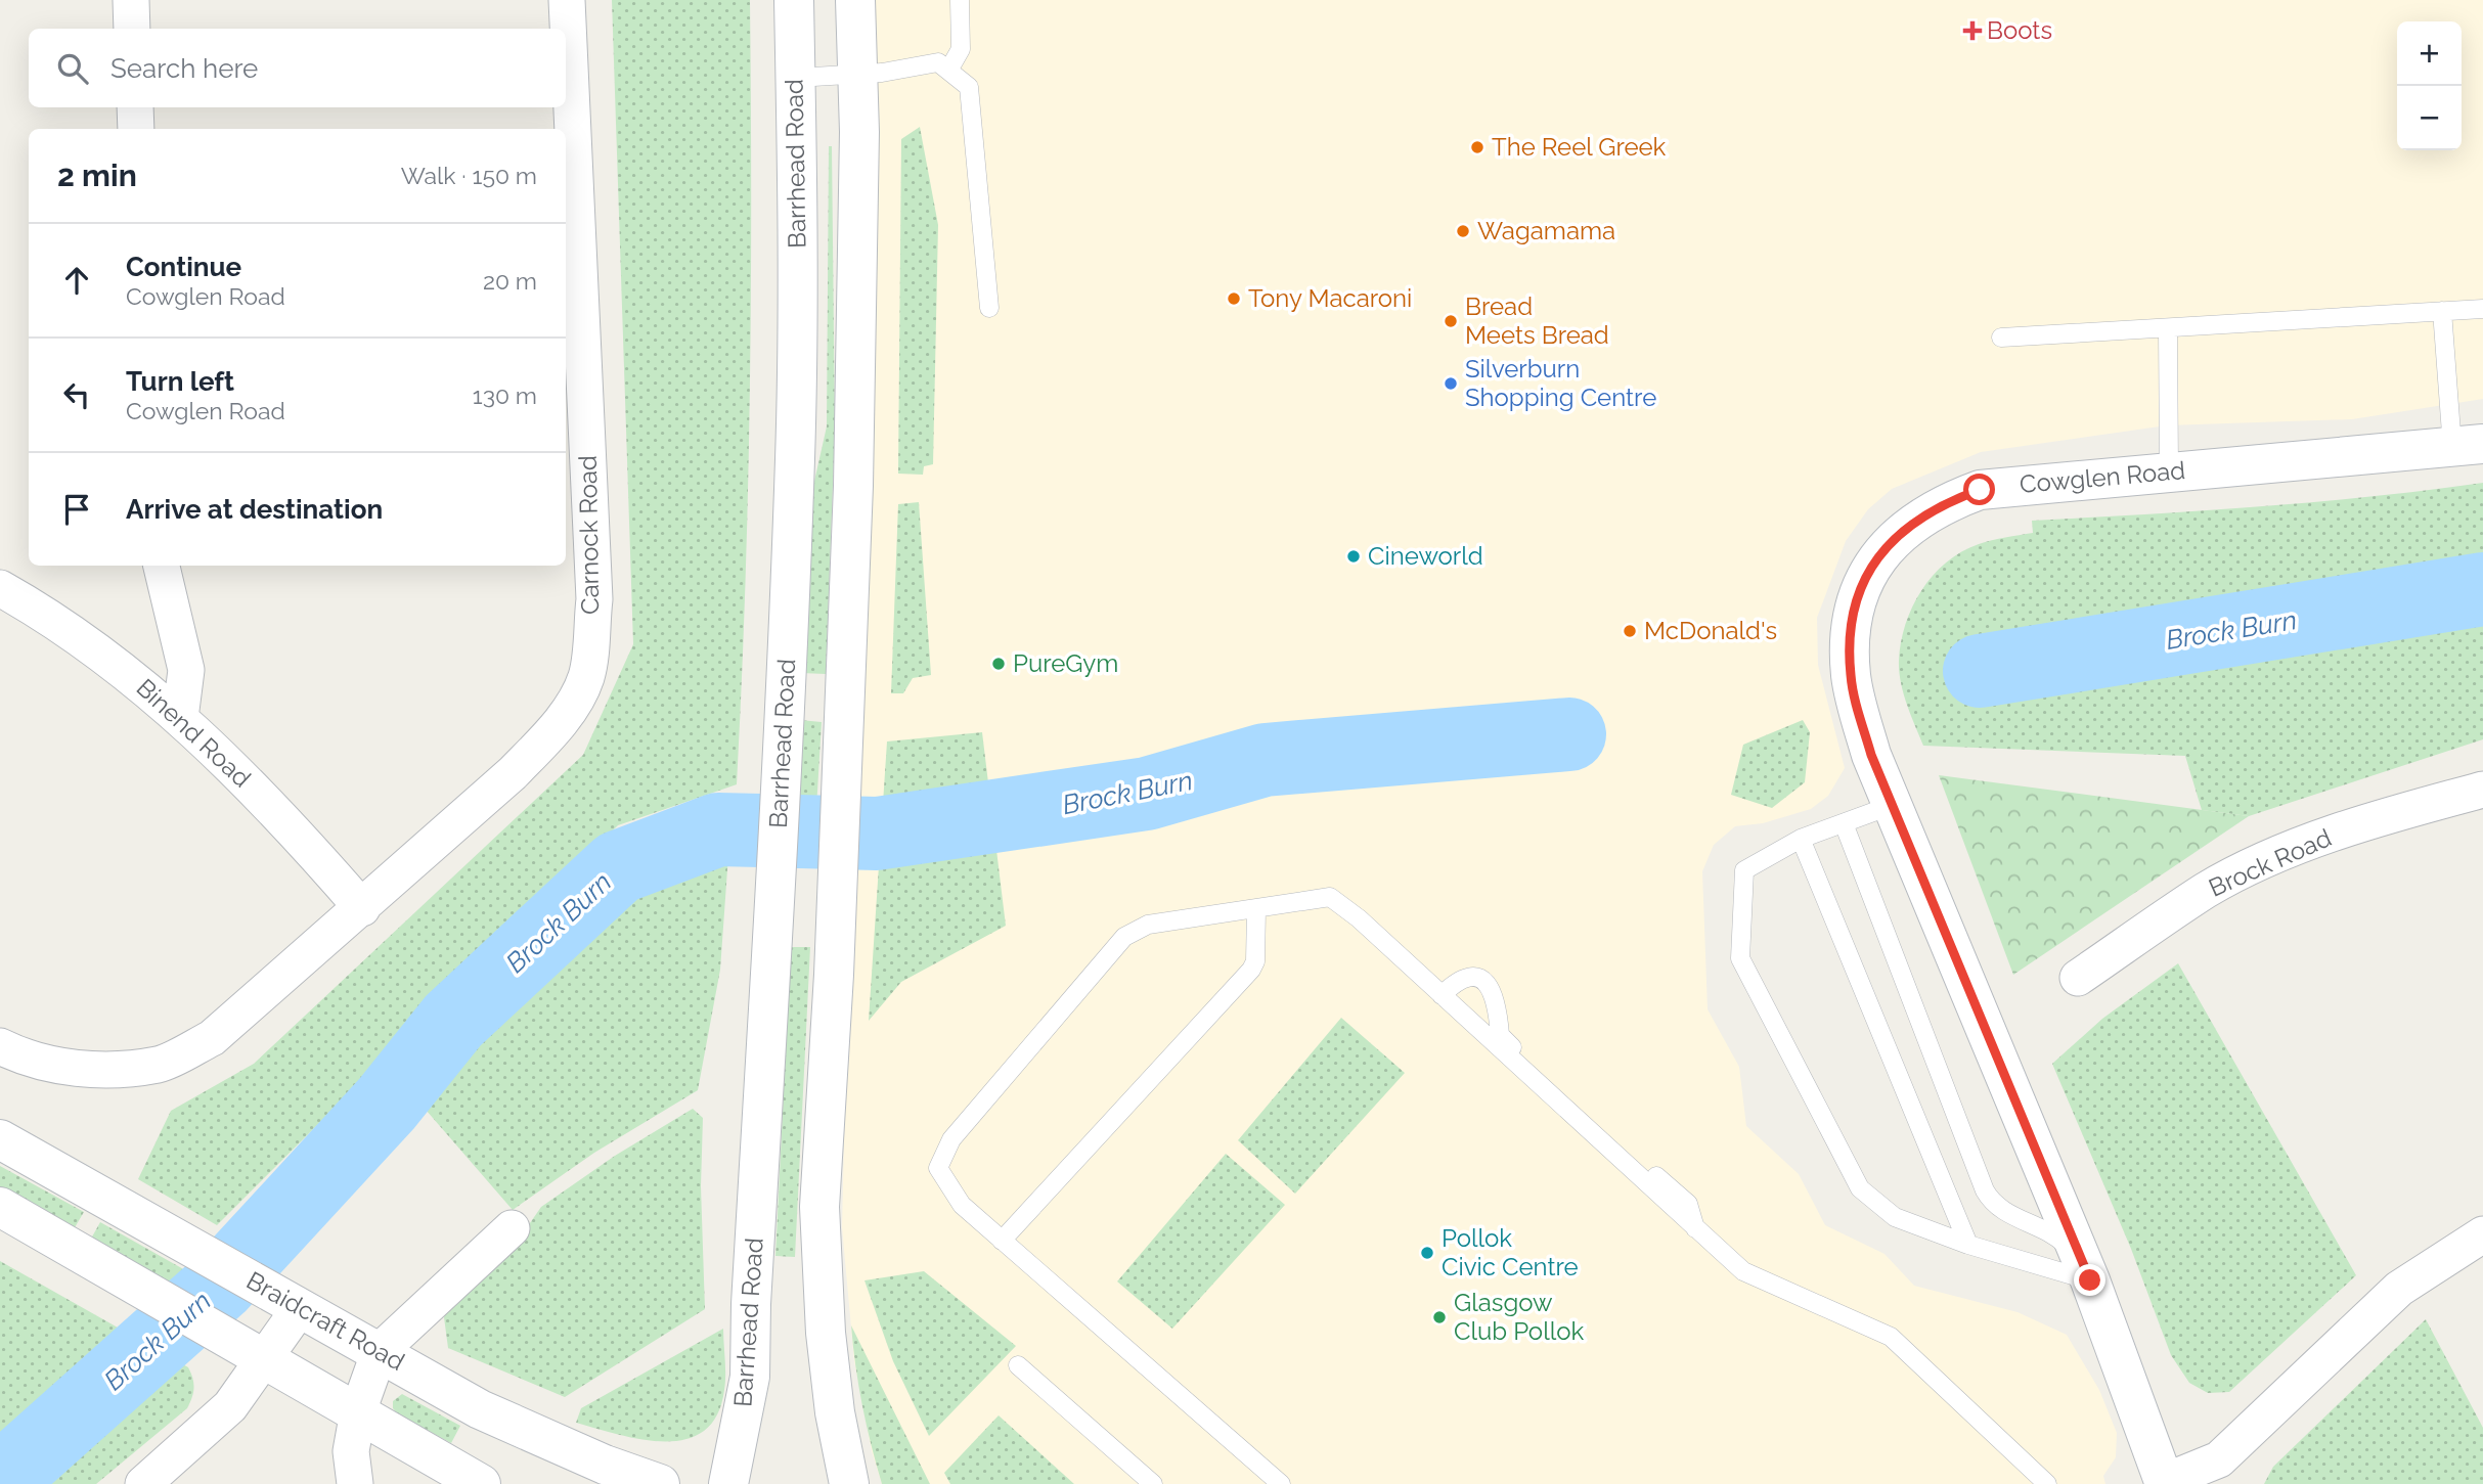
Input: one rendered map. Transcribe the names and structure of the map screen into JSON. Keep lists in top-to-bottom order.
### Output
{
  "streets": {
    "main road": ["Barrhead Road", "Cowglen Road", "Braidcraft Road"],
    "street": ["Carnock Road", "Binend Road", "Brock Road"]
  },
  "crossings": [
    ["Carnock Road", "Binend Road"]
  ],
  "water": ["Brock Burn"],
  "places": {
    "health": ["Boots"],
    "other": [
      "The Reel Greek",
      "Wagamama",
      "Tony Macaroni",
      "Bread Meets Bread",
      "Silverburn Shopping Centre",
      "Cineworld",
      "McDonald's",
      "PureGym",
      "Pollok Civic Centre",
      "Glasgow Club Pollok"
    ]
  },
  "page": {
    "map_buttons": ["+", "−"],
    "search": "Search here",
    "heading": ["2 min", "Walk · 150 m"],
    "list": [
      ["Continue", "Cowglen Road", "20 m"],
      ["Turn left", "Cowglen Road", "130 m"],
      "Arrive at destination"
    ]
  }
}
